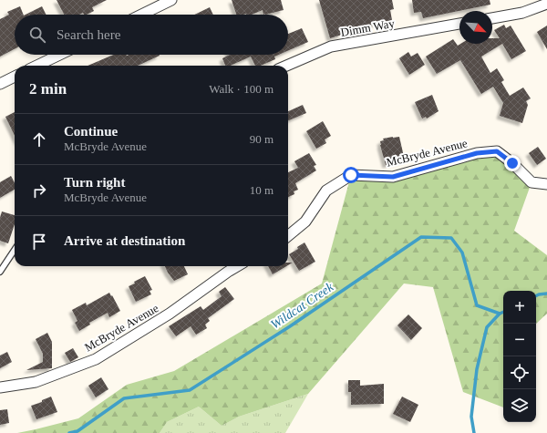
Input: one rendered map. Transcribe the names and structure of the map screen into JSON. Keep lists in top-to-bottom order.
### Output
{
  "streets": {
    "street": ["Dimm Way", "McBryde Avenue"]
  },
  "water": ["Wildcat Creek"],
  "north": "bottom right",
  "page": {
    "search": "Search here",
    "heading": ["2 min", "Walk · 100 m"],
    "list": [
      ["Continue", "McBryde Avenue", "90 m"],
      ["Turn right", "McBryde Avenue", "10 m"],
      "Arrive at destination"
    ],
    "map_buttons": ["+", "−"]
  }
}
